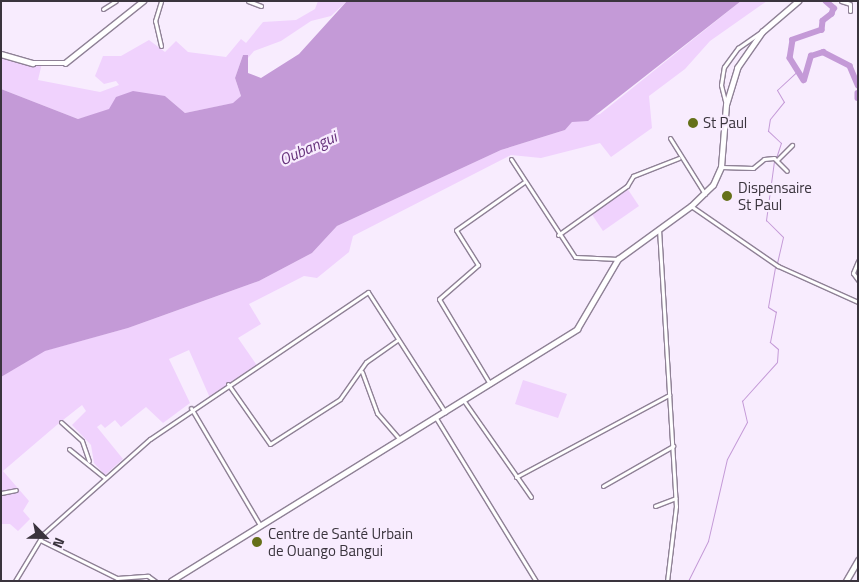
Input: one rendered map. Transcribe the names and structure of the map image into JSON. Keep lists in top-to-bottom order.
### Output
{
  "water": ["Oubangui"],
  "places": ["St Paul", "Dispensaire St Paul", "Centre de Santé Urbain de Ouango Bangui"],
  "north": "bottom right"
}
